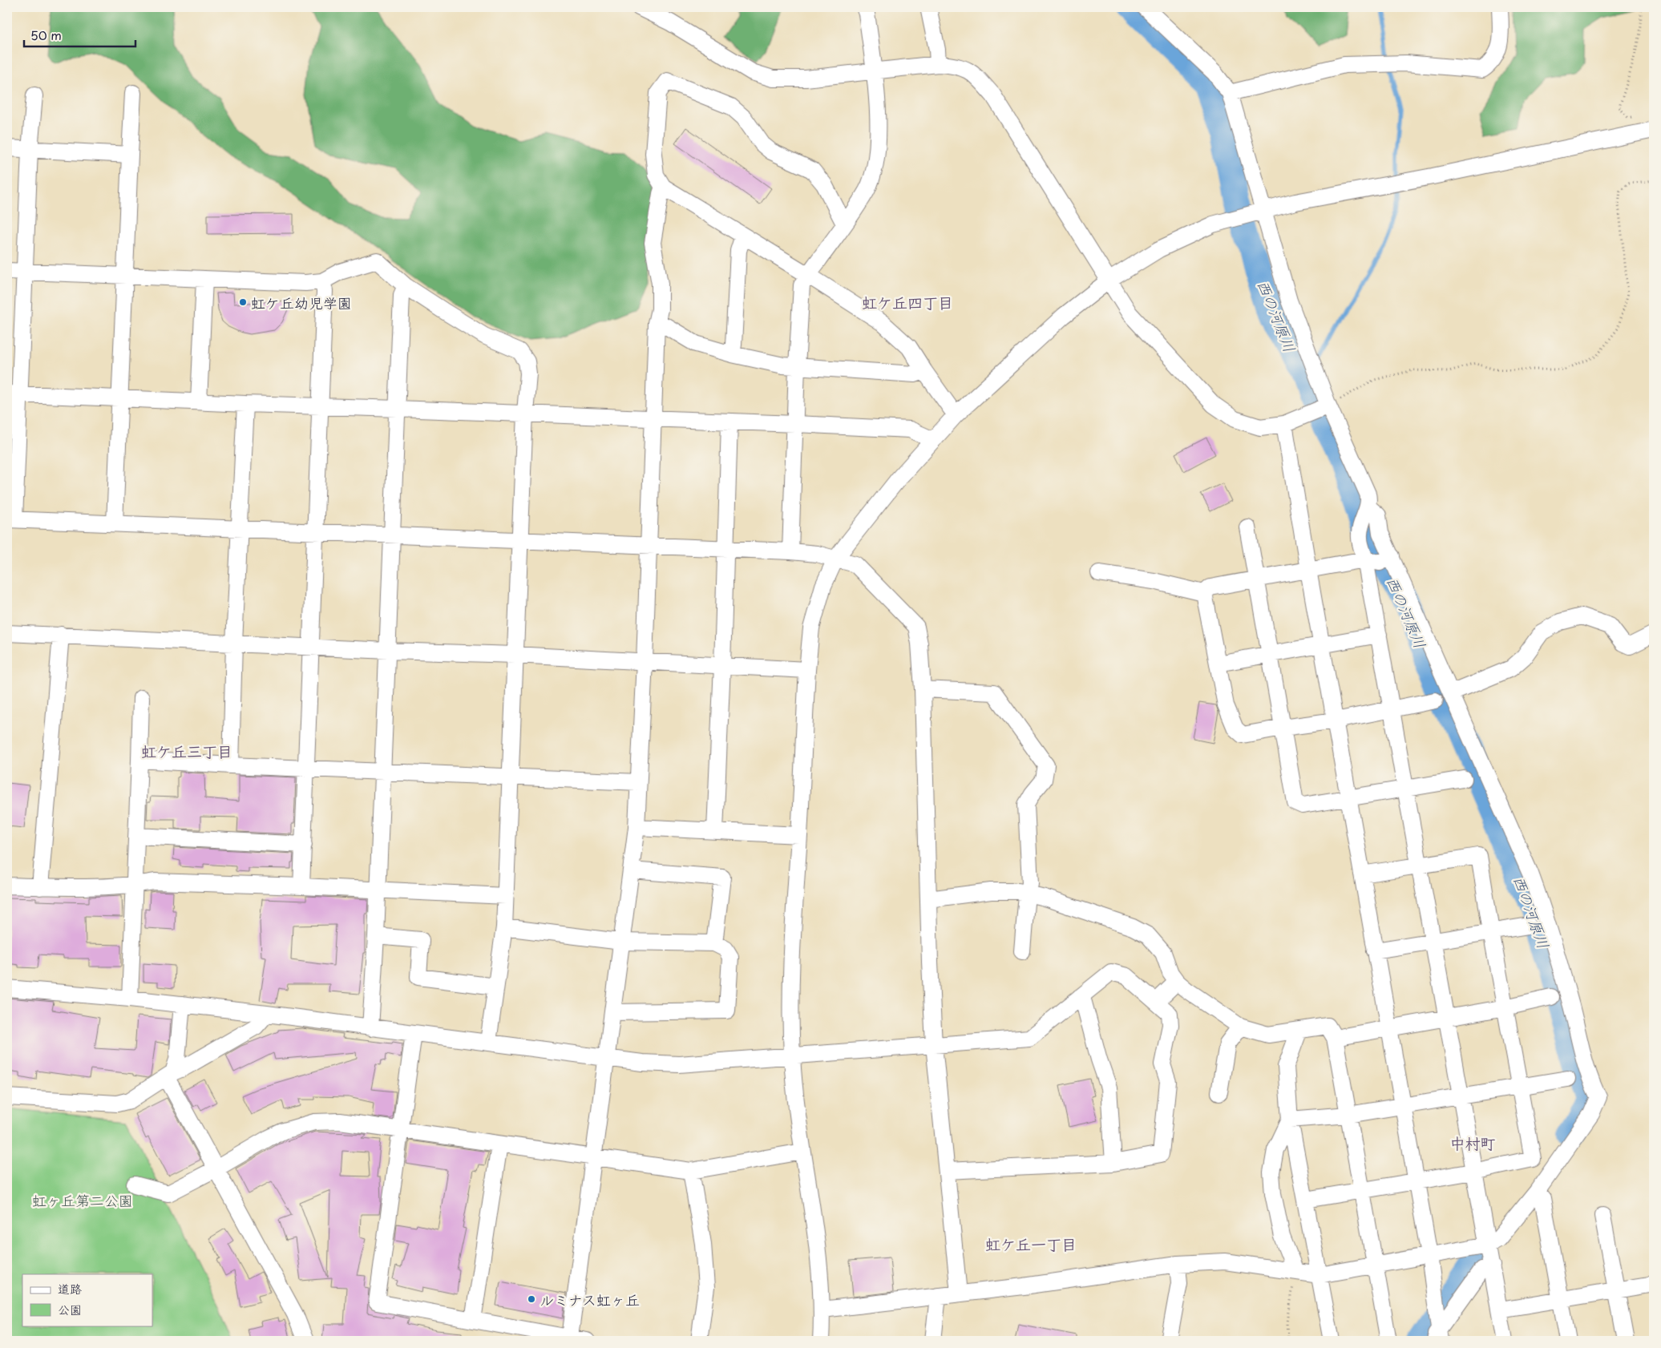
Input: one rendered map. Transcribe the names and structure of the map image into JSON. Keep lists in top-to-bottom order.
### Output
{
  "districts": [
    "虹ケ丘四丁目",
    "虹ケ丘三丁目",
    "中村町",
    "虹ケ丘一丁目"
  ],
  "water": ["西の河原川"],
  "parks": ["虹ヶ丘第二公園"],
  "places": ["虹ケ丘幼児学園", "ルミナス虹ヶ丘"],
  "legend": ["道路", "公園"],
  "scale_bar": "50 m"
}
